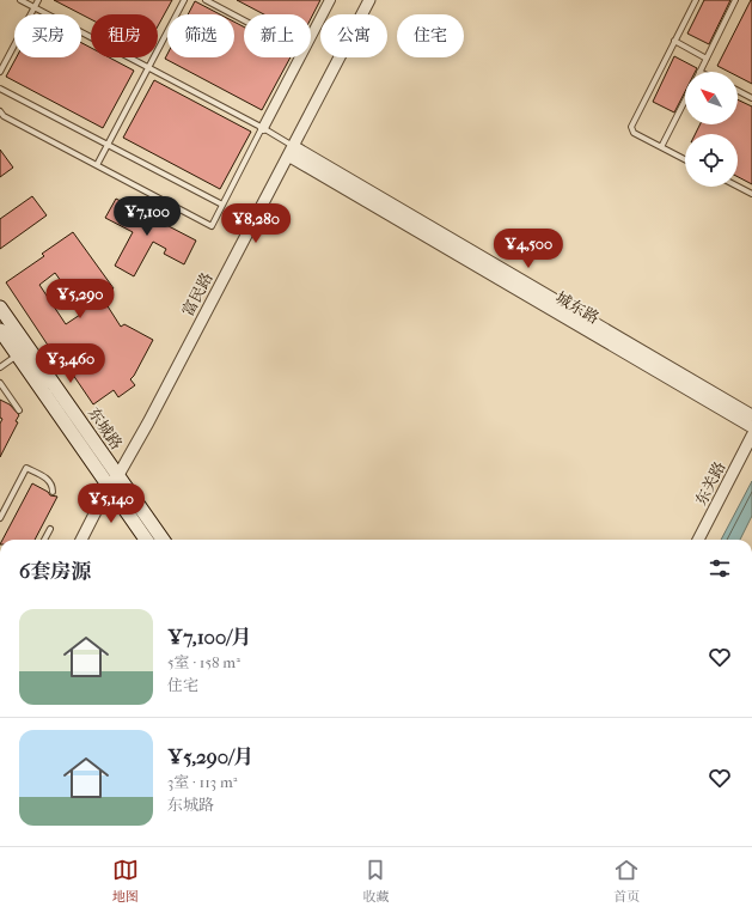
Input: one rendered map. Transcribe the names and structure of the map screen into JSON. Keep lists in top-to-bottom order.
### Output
{
  "streets": {
    "main road": ["东城路"],
    "street": ["富民路", "城东路", "东关路"]
  },
  "crossings": [
    ["富民路", "城东路"],
    ["富民路", "东城路"]
  ],
  "north": "top left",
  "page": {
    "chip": [
      "买房",
      "租房",
      "筛选",
      "新上",
      "公寓",
      "住宅"
    ],
    "price": [
      "¥7,100",
      "¥8,280",
      "¥4,500",
      "¥5,290",
      "¥3,460",
      "¥5,140"
    ],
    "heading": "6套房源",
    "list": [
      {
        "name": "¥7,100/月",
        "note": "5室 · 158 m² · 住宅"
      },
      {
        "name": "¥5,290/月",
        "note": "3室 · 113 m² · 东城路"
      }
    ],
    "tabs": ["地图", "收藏", "首页"]
  }
}
